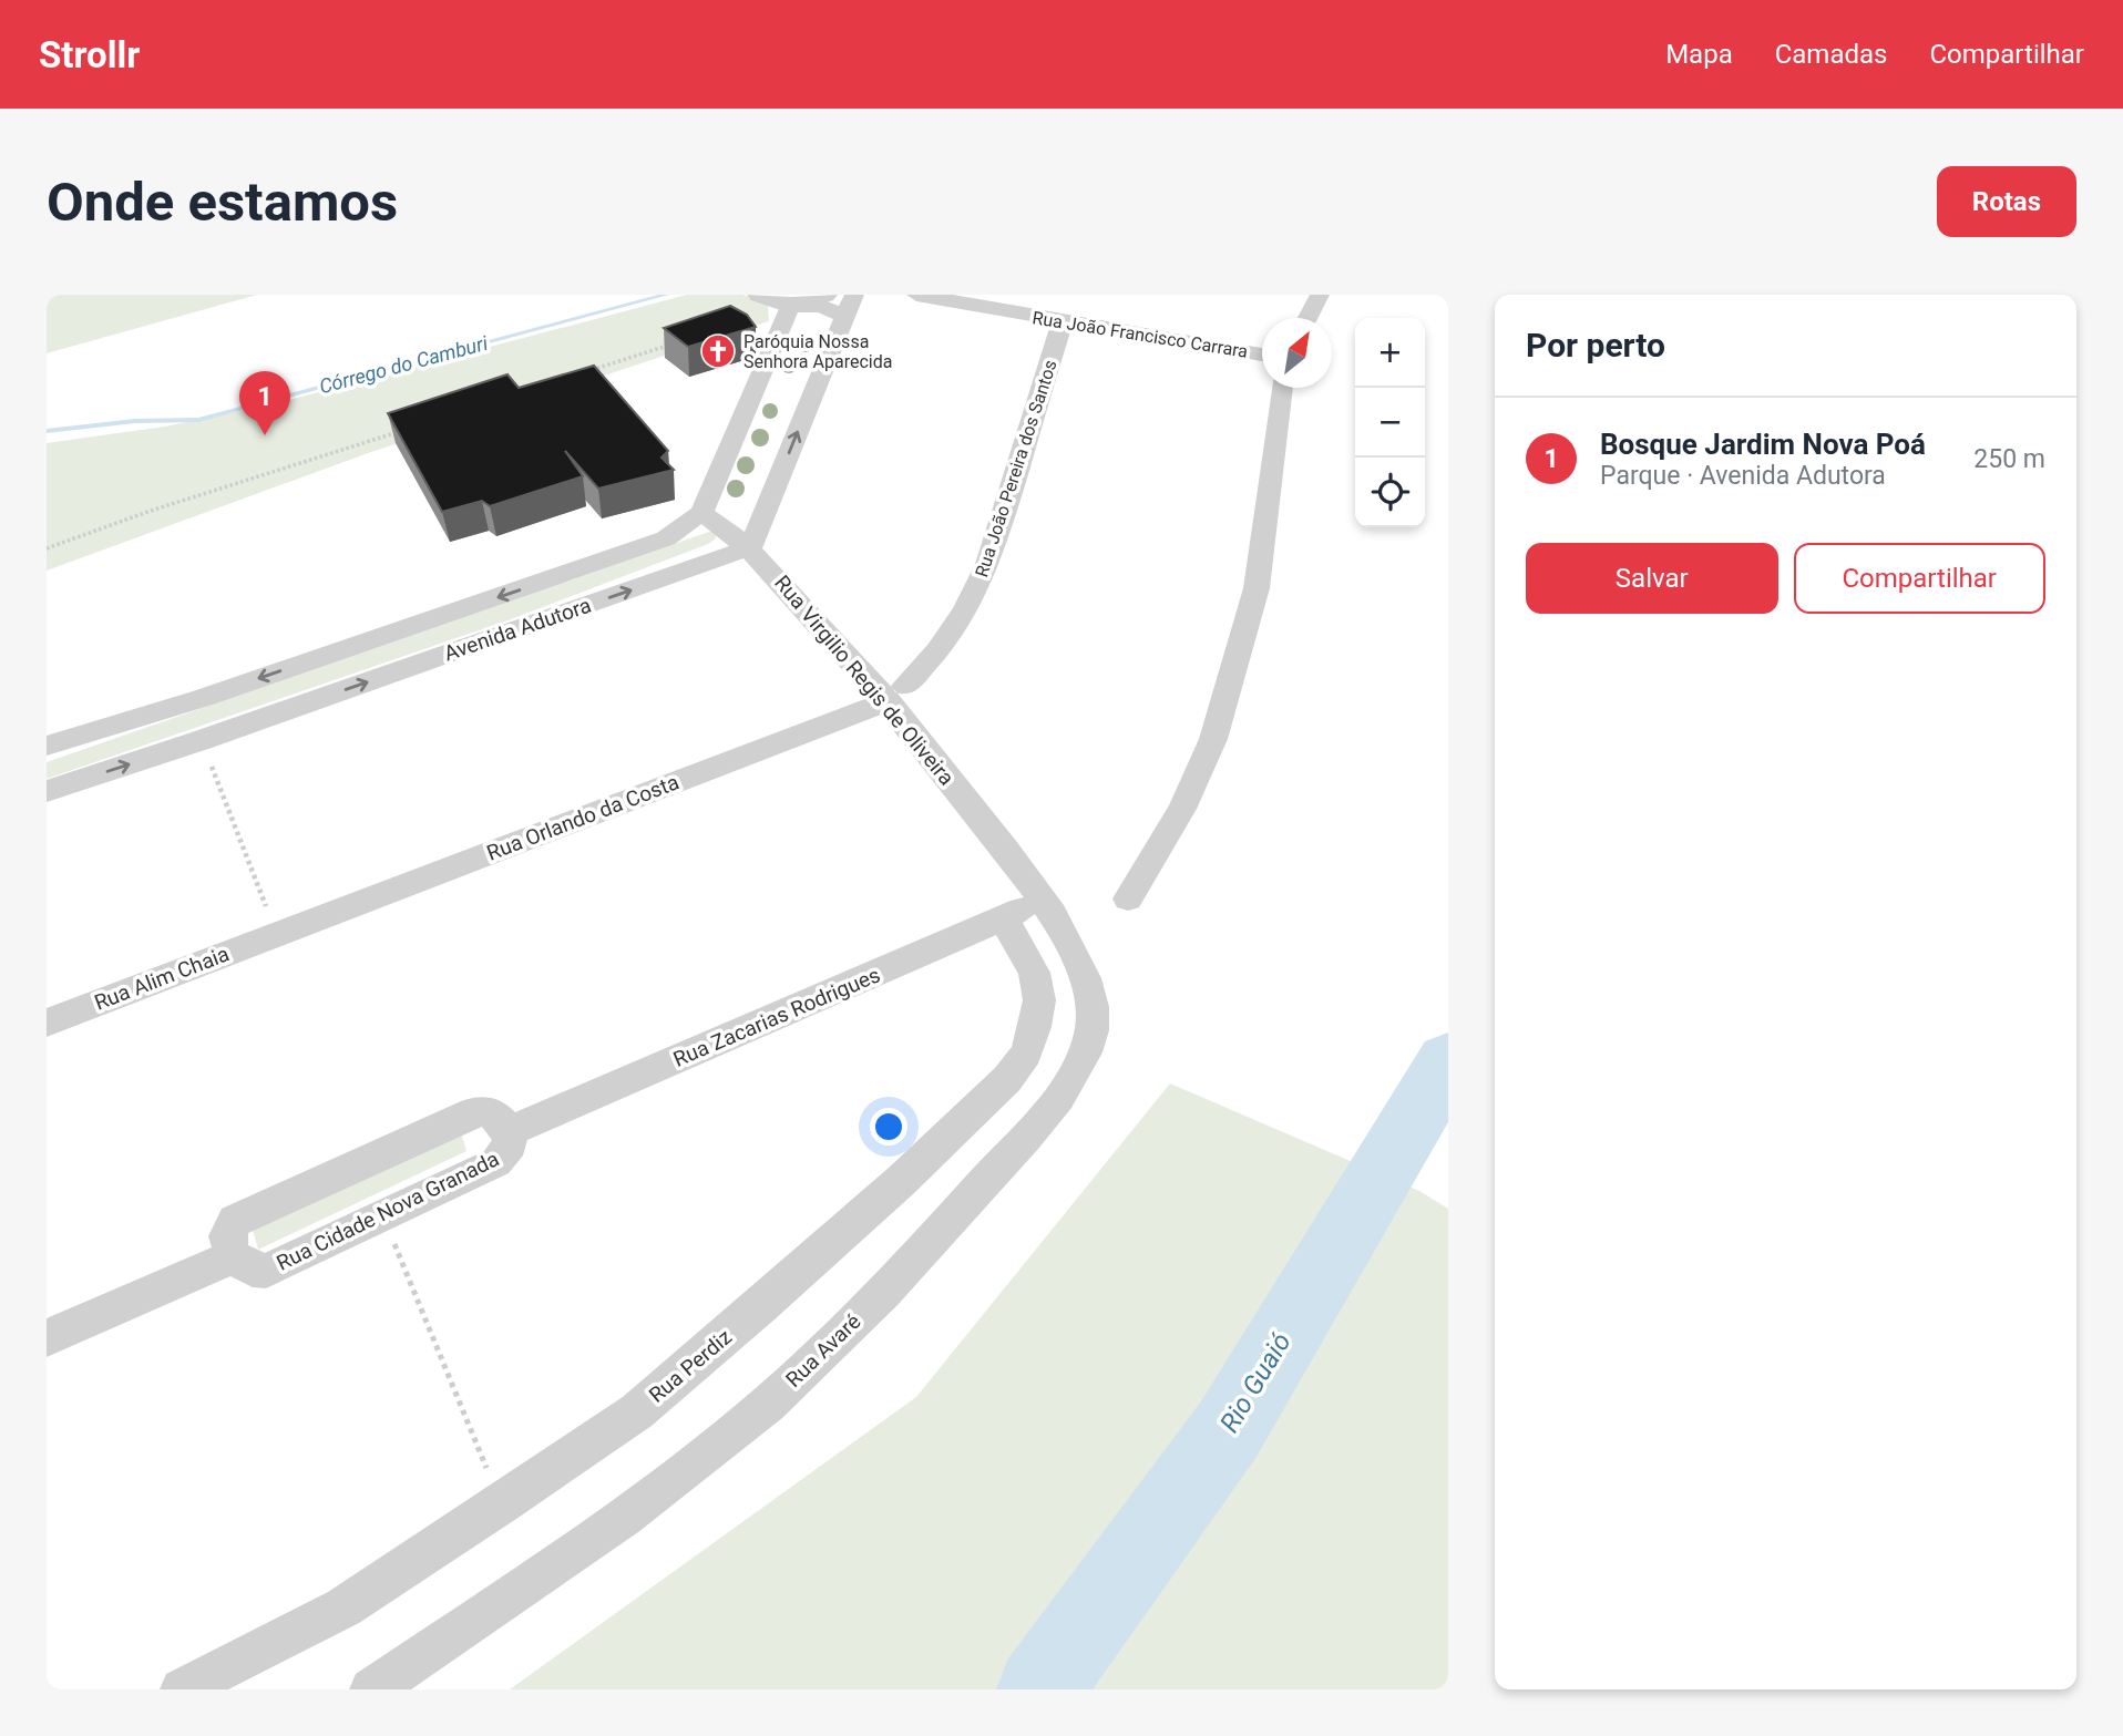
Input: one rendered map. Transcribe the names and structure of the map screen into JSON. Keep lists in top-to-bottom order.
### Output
{
  "streets": {
    "street": [
      "Rua João Francisco Carrara",
      "Rua João Pereira dos Santos",
      "Avenida Adutora",
      "Rua Virgilio Regis de Oliveira",
      "Rua Orlando da Costa",
      "Rua Alim Chaia",
      "Rua Zacarias Rodrigues",
      "Rua Cidade Nova Granada",
      "Rua Avaré",
      "Rua Perdiz"
    ]
  },
  "crossings": [
    ["Rua João Francisco Carrara", "Rua João Pereira dos Santos"],
    ["Rua João Pereira dos Santos", "Rua Virgilio Regis de Oliveira"],
    ["Rua João Pereira dos Santos", "Rua Orlando da Costa"],
    ["Avenida Adutora", "Rua Virgilio Regis de Oliveira"],
    ["Rua Virgilio Regis de Oliveira", "Rua Orlando da Costa"],
    ["Rua Virgilio Regis de Oliveira", "Rua Zacarias Rodrigues"],
    ["Rua Virgilio Regis de Oliveira", "Rua Avaré"],
    ["Rua Orlando da Costa", "Rua Alim Chaia"],
    ["Rua Zacarias Rodrigues", "Rua Cidade Nova Granada"],
    ["Rua Zacarias Rodrigues", "Rua Avaré"],
    ["Rua Zacarias Rodrigues", "Rua Perdiz"]
  ],
  "water": ["Córrego do Camburi", "Rio Guaió"],
  "places": {
    "church": ["Paróquia Nossa Senhora Aparecida"]
  },
  "north": "top right",
  "page": {
    "header": "Strollr",
    "nav": ["Mapa", "Camadas", "Compartilhar"],
    "buttons": [
      "Rotas",
      ["Salvar", "Compartilhar"]
    ],
    "title": "Onde estamos",
    "heading": "Por perto",
    "map_buttons": ["+", "−"],
    "pins": "1",
    "list": [
      {
        "mark": "1",
        "name": "Bosque Jardim Nova Poá",
        "note": "Parque · Avenida Adutora",
        "value": "250 m"
      }
    ]
  }
}
